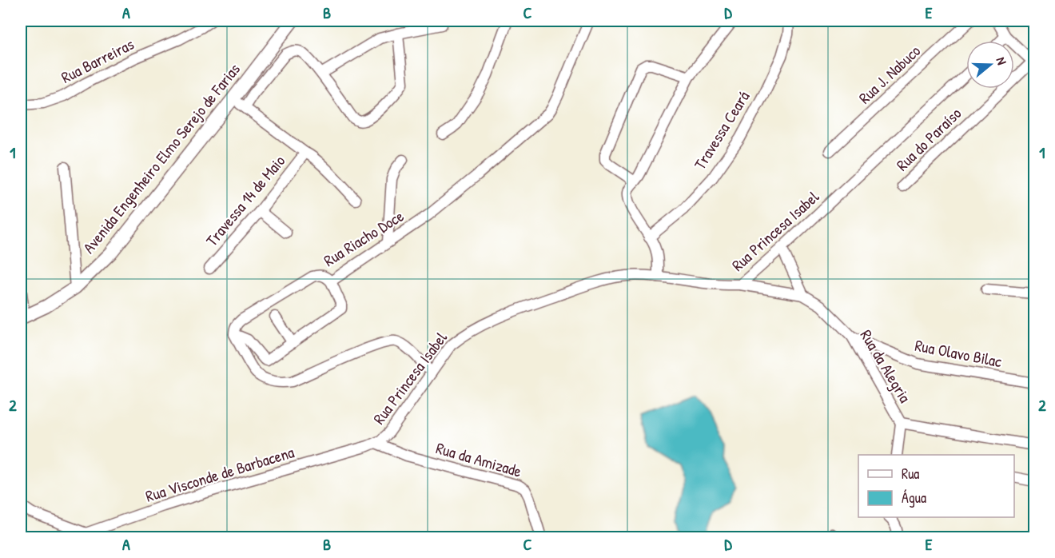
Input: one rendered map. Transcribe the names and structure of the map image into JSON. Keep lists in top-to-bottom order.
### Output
{
  "streets": {
    "main road": ["Avenida Engenheiro Elmo Serejo de Farias"],
    "street": [
      "Rua Barreiras",
      "Rua J. Nabuco",
      "Travessa Ceará",
      "Rua do Paraíso",
      "Travessa 14 de Maio",
      "Rua Princesa Isabel",
      "Rua Riacho Doce",
      "Rua Olavo Bilac",
      "Rua da Alegria",
      "Rua da Amizade",
      "Rua Visconde de Barbacena"
    ]
  },
  "crossings": [
    ["Avenida Engenheiro Elmo Serejo de Farias", "Travessa 14 de Maio"],
    ["Rua Princesa Isabel", "Rua da Alegria"],
    ["Rua Princesa Isabel", "Rua da Amizade"],
    ["Rua Princesa Isabel", "Rua Visconde de Barbacena"],
    ["Rua Olavo Bilac", "Rua da Alegria"],
    ["Rua da Amizade", "Rua Visconde de Barbacena"]
  ],
  "legend": ["Rua", "Água"],
  "north": "right",
  "grid": {
    "columns": [
      "A",
      "B",
      "C",
      "D",
      "E"
    ],
    "rows": ["1", "2"]
  }
}
